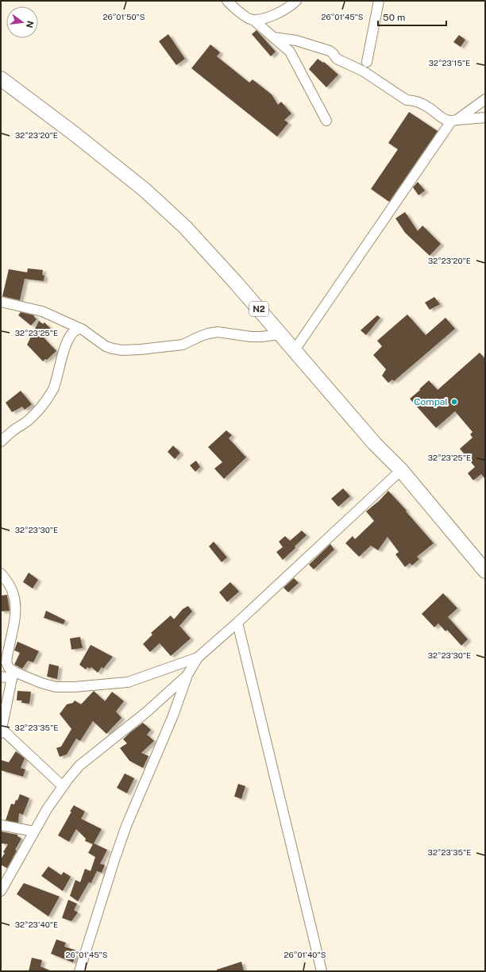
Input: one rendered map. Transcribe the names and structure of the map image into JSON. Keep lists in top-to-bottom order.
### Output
{
  "streets": {
    "main road": ["N2"]
  },
  "places": ["Compal"],
  "scale_bar": "50 m",
  "north": "right",
  "coordinates": [
    "26°01'50\"S",
    "26°01'45\"S",
    "32°23'15\"E",
    "32°23'20\"E",
    "32°23'25\"E",
    "32°23'30\"E",
    "32°23'35\"E",
    "32°23'40\"E",
    "26°01'40\"S"
  ]
}
